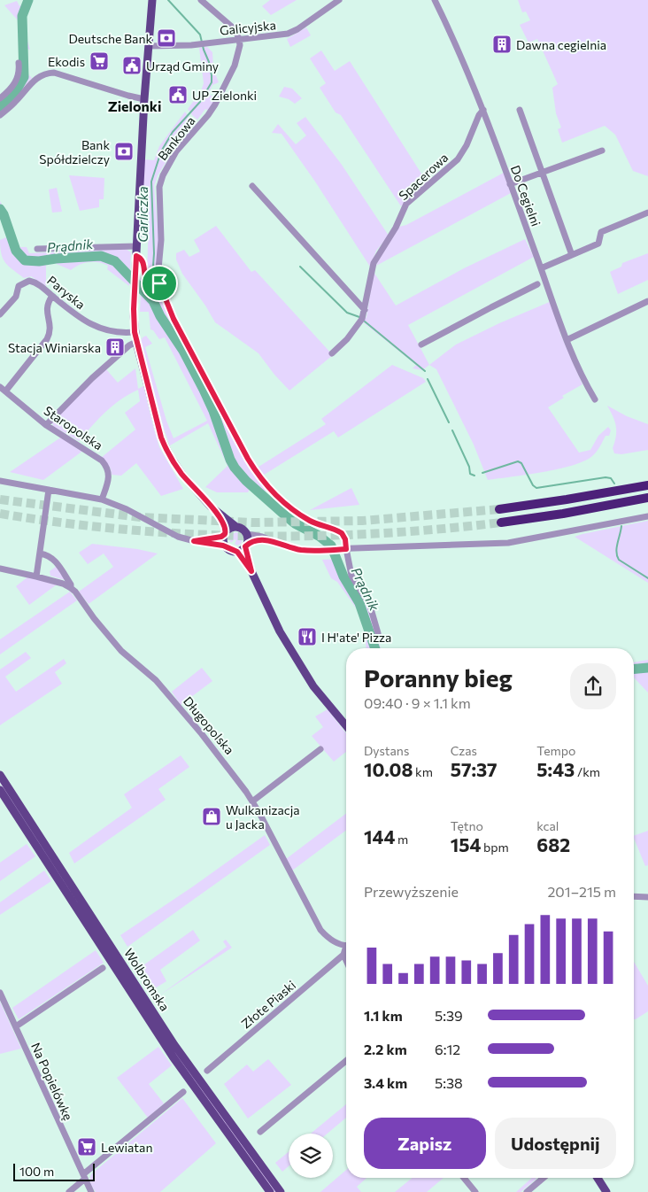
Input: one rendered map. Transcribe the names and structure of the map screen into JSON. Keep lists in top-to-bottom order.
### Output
{
  "streets": {
    "main road": ["Wolbromska"],
    "street": [
      "Galicyjska",
      "Bankowa",
      "Spacerowa",
      "Do Cegielni",
      "Paryska",
      "Staropolska",
      "Długopolska",
      "Złote Piaski",
      "Na Popielówkę"
    ]
  },
  "crossings": [
    ["Galicyjska", "Bankowa"],
    ["Spacerowa", "Do Cegielni"]
  ],
  "districts": ["Zielonki"],
  "water": ["Garliczka", "Prądnik"],
  "places": {
    "bank": ["Deutsche Bank", "Bank Spółdzielczy"],
    "building": ["Dawna cegielnia", "Stacja Winiarska"],
    "supermarket": ["Ekodis", "Lewiatan"],
    "public building": ["Urząd Gminy", "UP Zielonki"],
    "restaurant": ["I H'ate' Pizza"],
    "shop": ["Wulkanizacja u Jacka"]
  },
  "scale_bar": "100 m",
  "page": {
    "heading": ["Poranny bieg", "09:40 · 9 × 1.1 km"],
    "stats": [
      ["Dystans", "10.08 km"],
      ["Czas", "57:37"],
      ["Tempo", "5:43 /km"],
      ["144 m"],
      ["Tętno", "154 bpm"],
      ["kcal", "682"]
    ],
    "chart": ["Przewyższenie", "201–215 m"],
    "list": [
      {
        "name": "1.1 km",
        "note": "5:39"
      },
      {
        "name": "2.2 km",
        "note": "6:12"
      },
      {
        "name": "3.4 km",
        "note": "5:38"
      }
    ],
    "buttons": ["Zapisz", "Udostępnij"],
    "scale": "100 m"
  }
}
